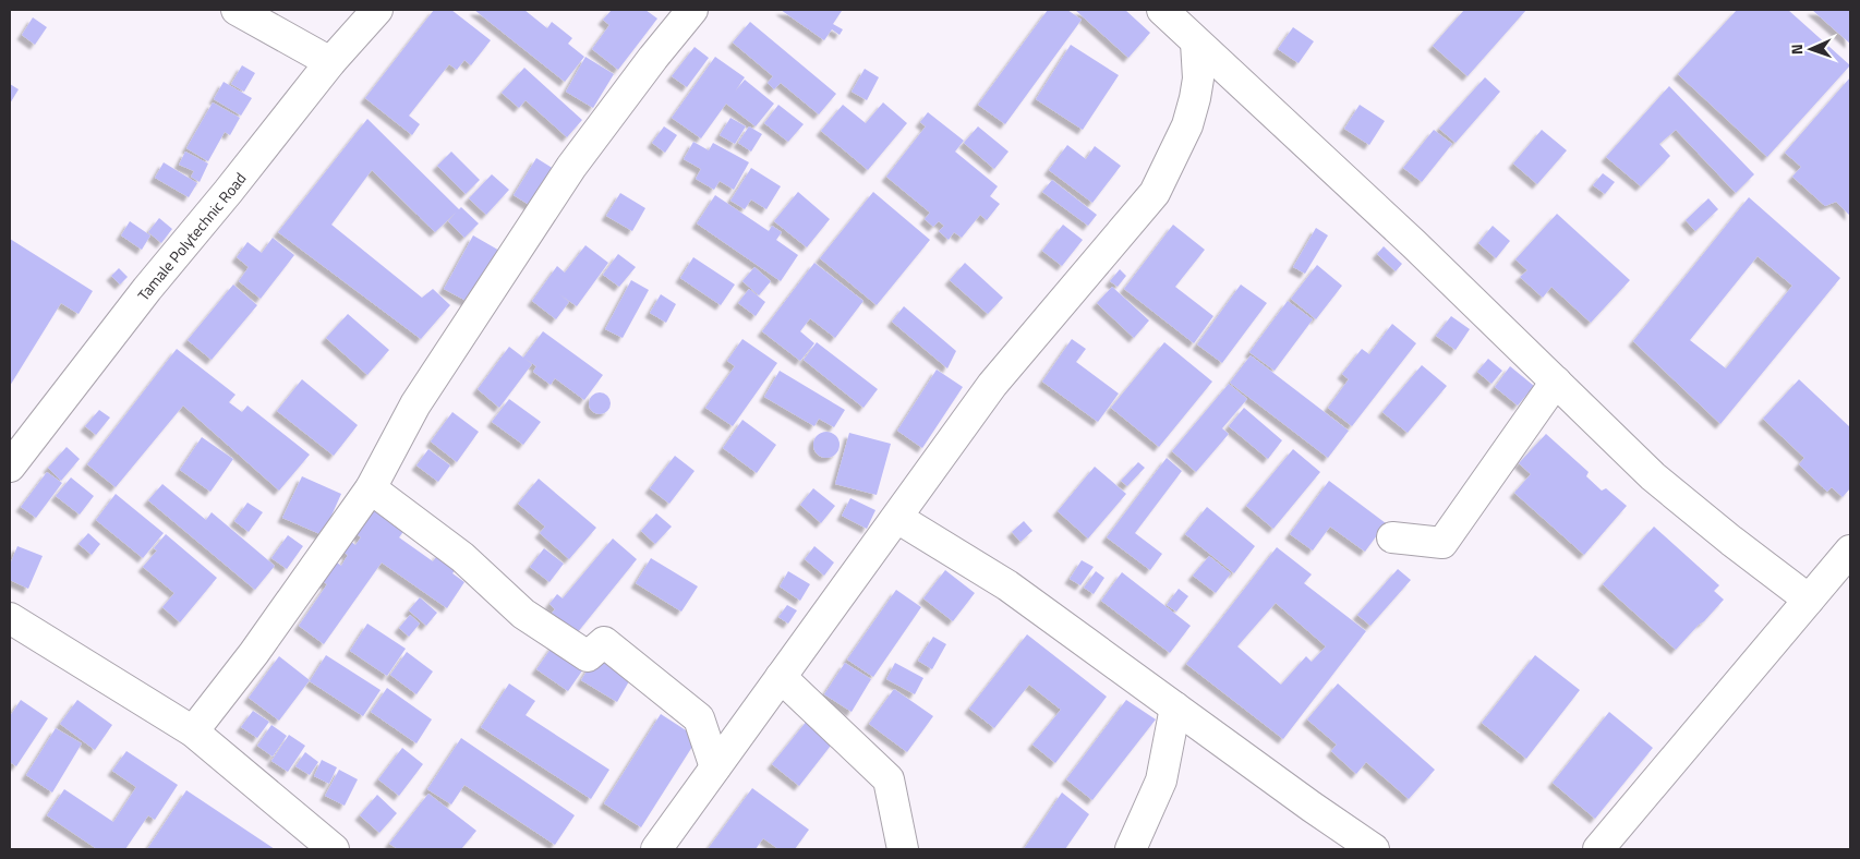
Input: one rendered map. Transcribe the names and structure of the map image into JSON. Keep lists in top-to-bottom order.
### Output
{
  "streets": {
    "street": ["Tamale Polytechnic Road"]
  },
  "north": "left"
}
